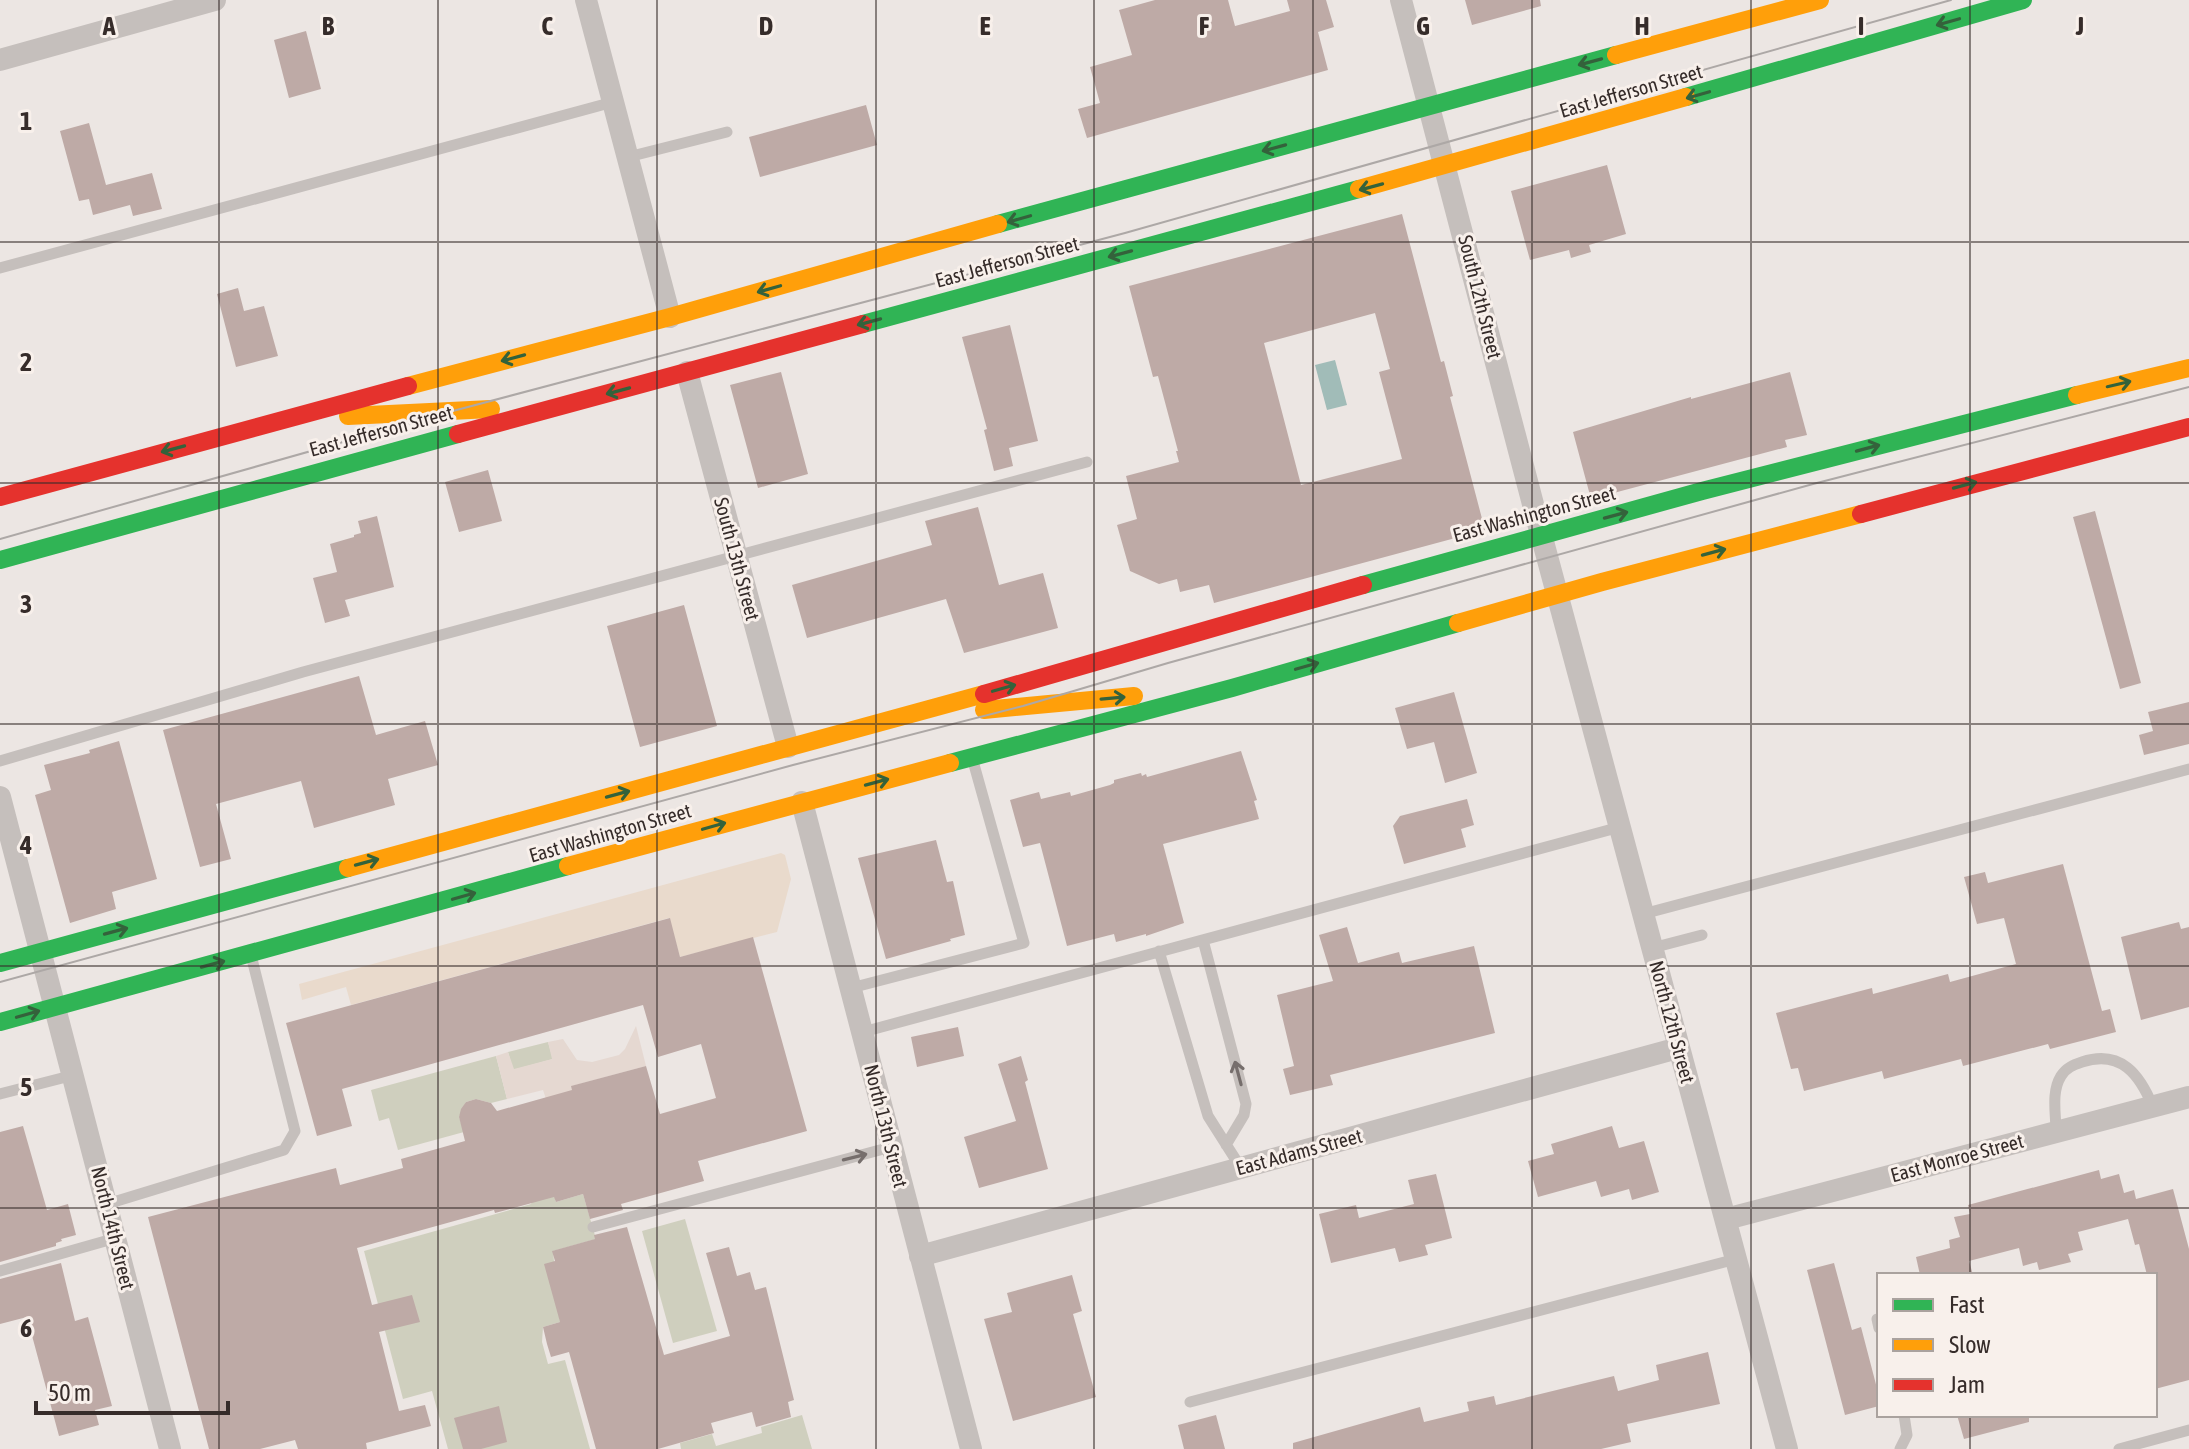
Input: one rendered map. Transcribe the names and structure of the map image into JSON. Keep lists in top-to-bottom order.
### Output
{
  "streets": {
    "main road": ["East Jefferson Street", "East Washington Street"],
    "street": [
      "South 12th Street",
      "South 13th Street",
      "North 12th Street",
      "North 13th Street",
      "East Adams Street",
      "East Monroe Street",
      "North 14th Street"
    ]
  },
  "crossings": [
    ["East Jefferson Street", "South 12th Street"],
    ["East Jefferson Street", "South 13th Street"],
    ["South 12th Street", "East Washington Street"],
    ["South 12th Street", "North 12th Street"],
    ["East Washington Street", "South 13th Street"],
    ["East Washington Street", "North 12th Street"],
    ["East Washington Street", "North 13th Street"],
    ["East Washington Street", "North 14th Street"],
    ["North 12th Street", "East Adams Street"],
    ["North 12th Street", "East Monroe Street"],
    ["North 13th Street", "East Adams Street"]
  ],
  "one_way": ["East Jefferson Street", "East Washington Street"],
  "legend": ["Fast", "Slow", "Jam"],
  "scale_bar": "50 m",
  "grid": {
    "columns": [
      "A",
      "B",
      "C",
      "D",
      "E",
      "F",
      "G",
      "H",
      "I",
      "J"
    ],
    "rows": [
      "1",
      "2",
      "3",
      "4",
      "5",
      "6"
    ]
  }
}
